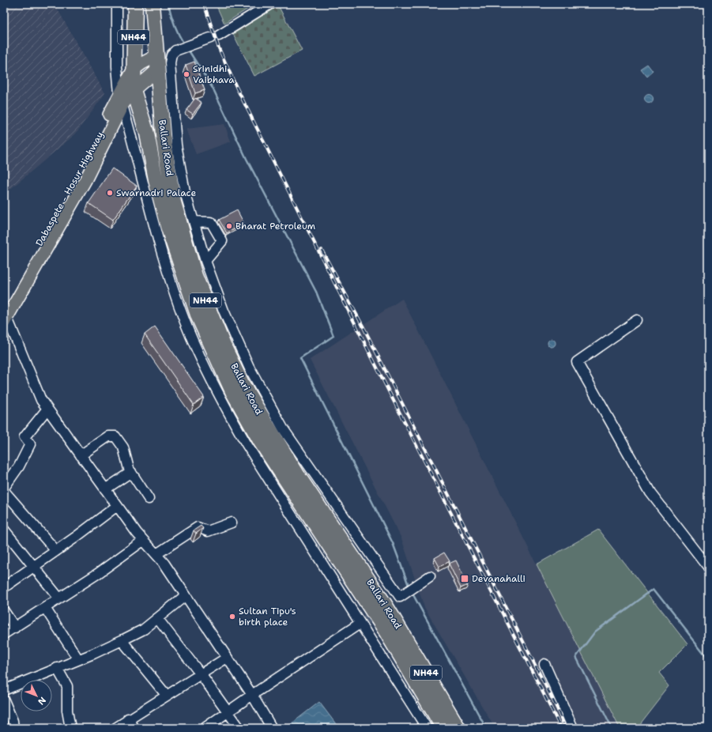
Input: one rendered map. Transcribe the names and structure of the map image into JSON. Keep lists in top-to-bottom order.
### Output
{
  "streets": {
    "highway": ["NH44", "Ballari Road"],
    "main road": ["Dabaspete - Hosur Highway"]
  },
  "crossings": [
    ["NH44", "Ballari Road"],
    ["NH44", "Dabaspete - Hosur Highway"],
    ["Ballari Road", "Dabaspete - Hosur Highway"]
  ],
  "places": {
    "other": [
      "Srinidhi Vaibhava",
      "Swarnadri Palace",
      "Bharat Petroleum",
      "Sultan Tipu's birth place"
    ],
    "transit": ["Devanahalli"]
  },
  "north": "bottom right"
}
